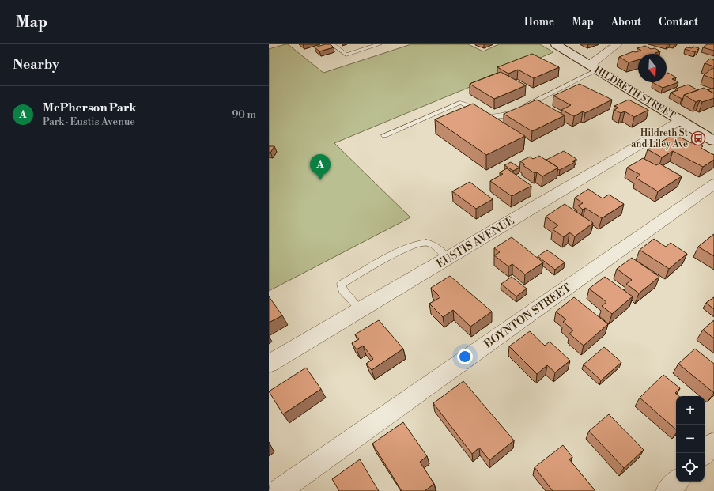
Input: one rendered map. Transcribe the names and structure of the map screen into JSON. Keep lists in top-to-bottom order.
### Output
{
  "streets": {
    "street": ["HILDRETH STREET", "EUSTIS AVENUE", "BOYNTON STREET"]
  },
  "crossings": [
    ["HILDRETH STREET", "EUSTIS AVENUE"]
  ],
  "places": {
    "bus stop": ["Hildreth St and Liley Ave"]
  },
  "north": "bottom",
  "page": {
    "header": "Map",
    "nav": [
      "Home",
      "Map",
      "About",
      "Contact"
    ],
    "heading": "Nearby",
    "list": [
      {
        "mark": "A",
        "name": "McPherson Park",
        "note": "Park · Eustis Avenue",
        "value": "90 m"
      }
    ],
    "pins": "A",
    "map_buttons": ["+", "−"]
  }
}
